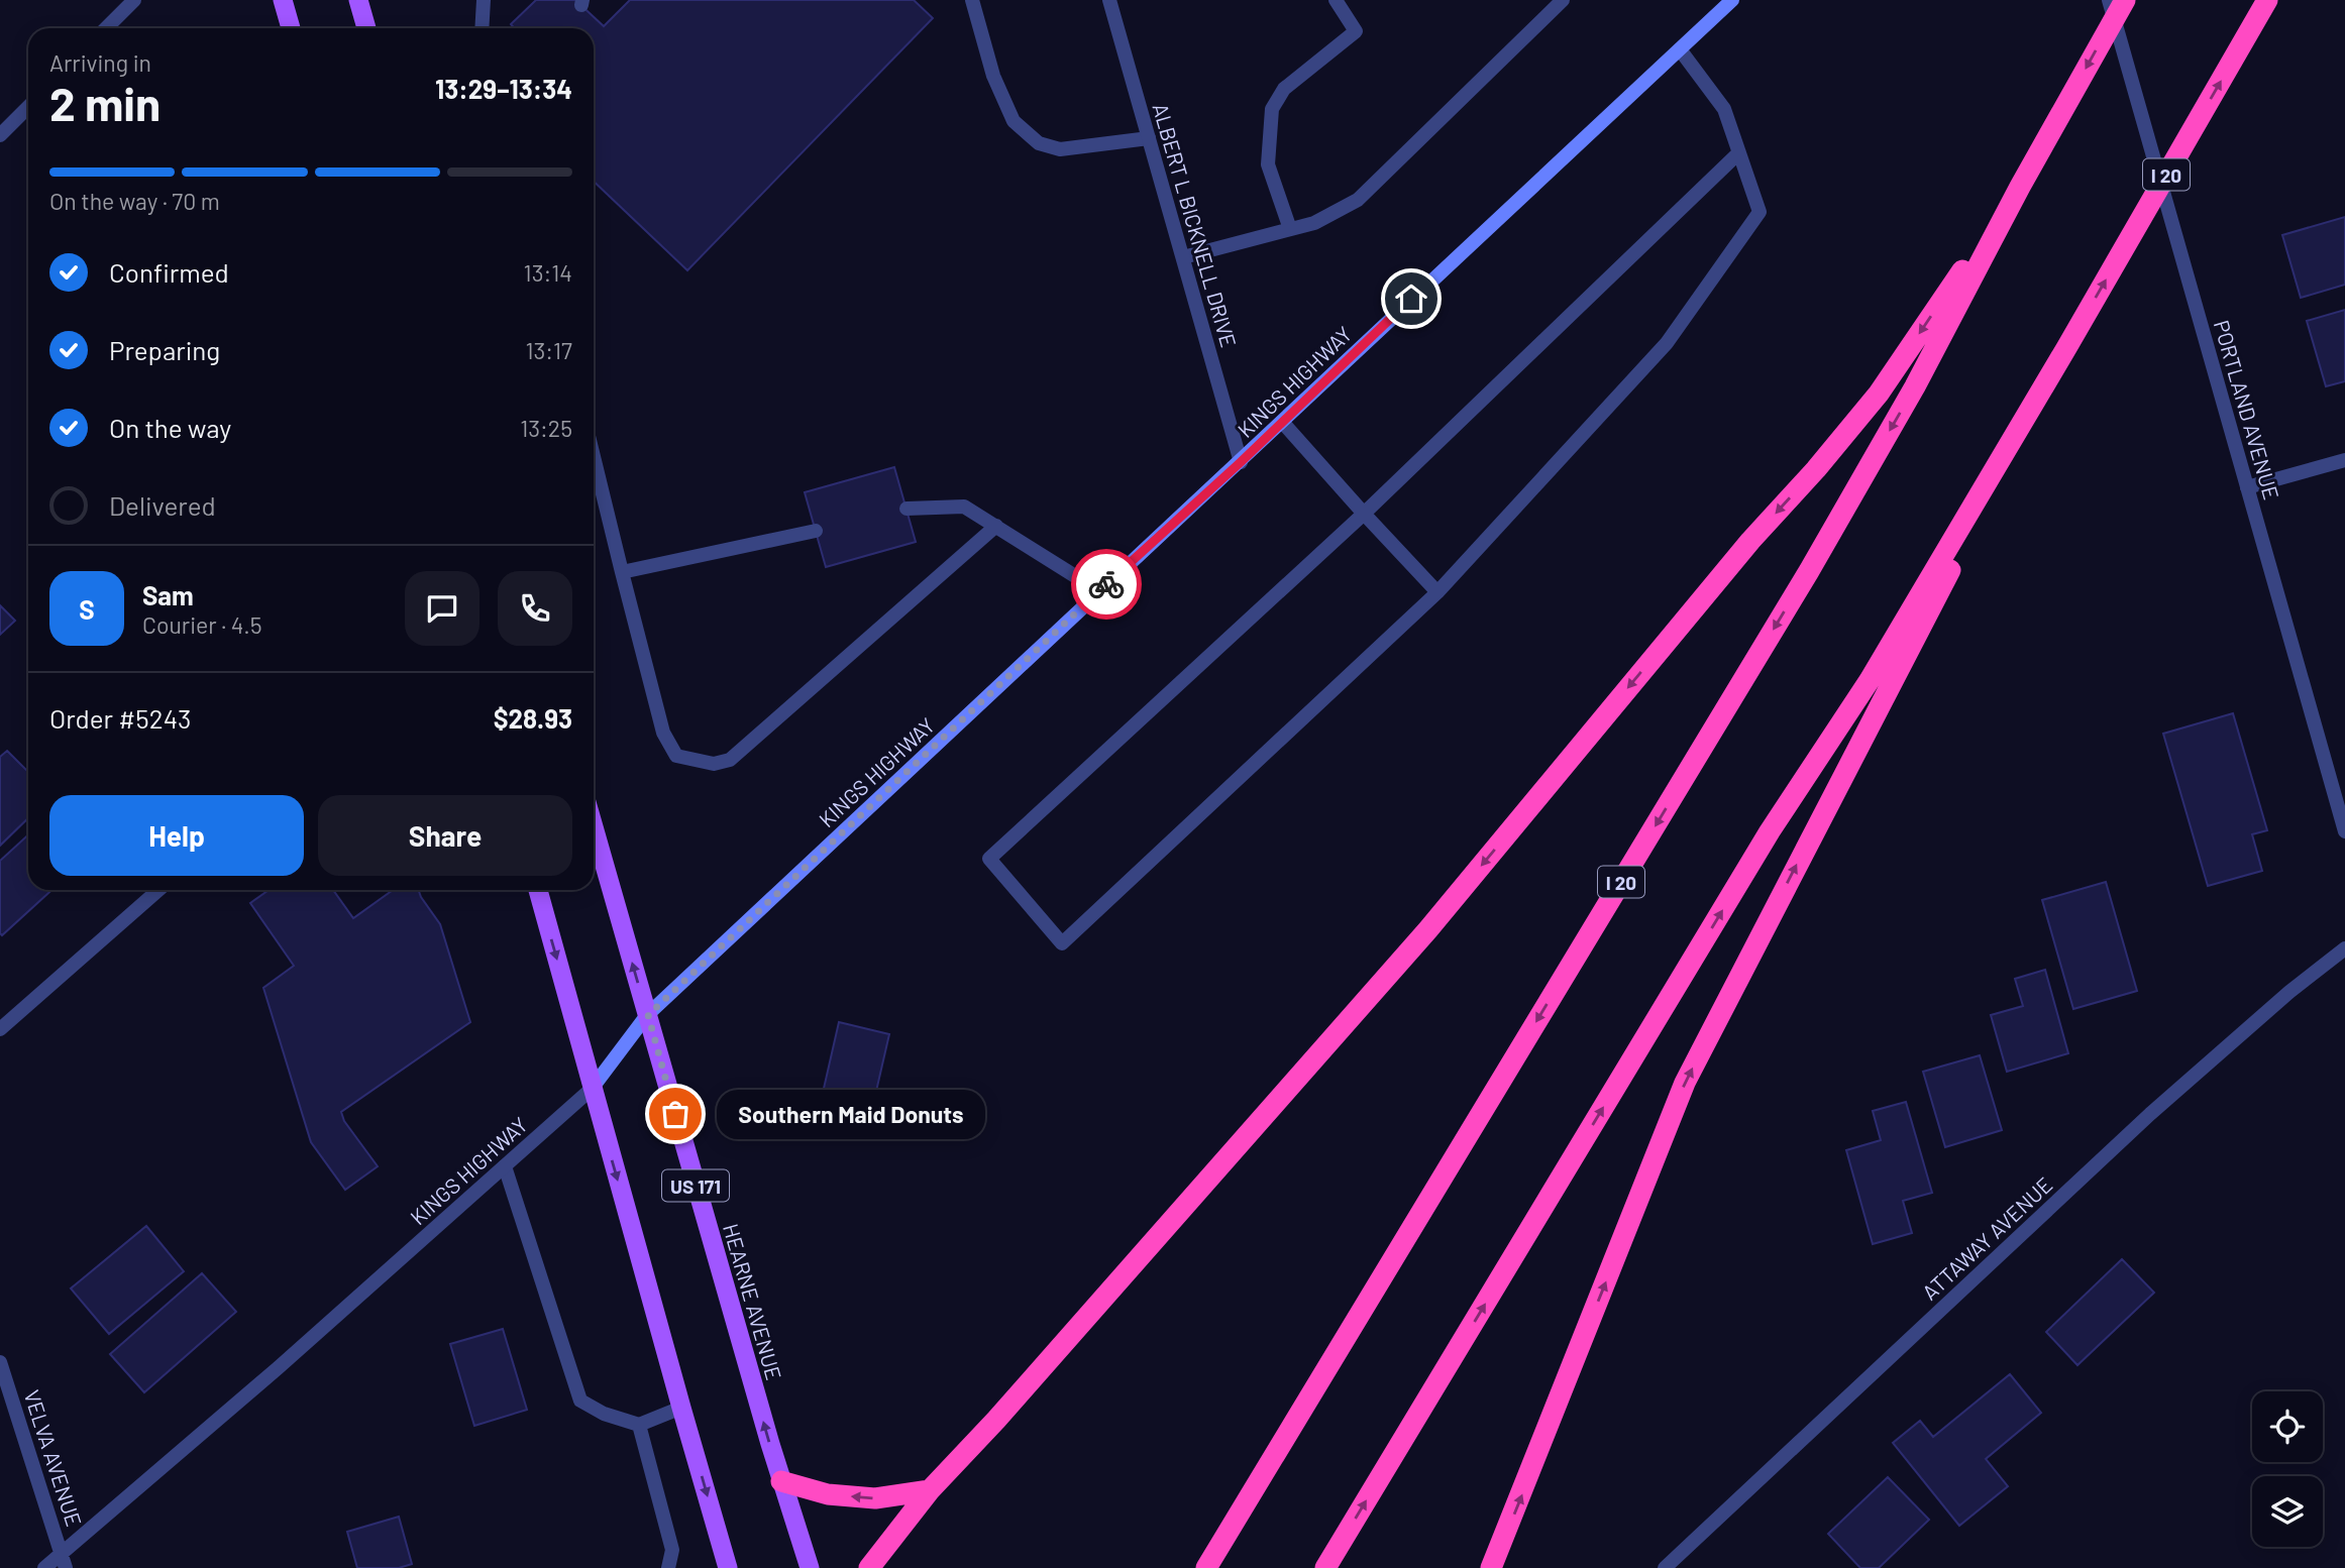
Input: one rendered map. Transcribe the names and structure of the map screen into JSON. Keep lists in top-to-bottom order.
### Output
{
  "streets": {
    "highway": ["I 20"],
    "main road": ["KINGS HIGHWAY", "US 171", "HEARNE AVENUE"],
    "street": [
      "ALBERT L BICKNELL DRIVE",
      "PORTLAND AVENUE",
      "ATTAWAY AVENUE",
      "VELVA AVENUE"
    ]
  },
  "crossings": [
    ["ALBERT L BICKNELL DRIVE", "KINGS HIGHWAY"],
    ["KINGS HIGHWAY", "HEARNE AVENUE"],
    ["KINGS HIGHWAY", "VELVA AVENUE"]
  ],
  "places": ["Southern Maid Donuts"],
  "page": {
    "heading": ["2 min", "Arriving in", "13:29–13:34"],
    "panel": [
      "Sam",
      "Courier · 4.5",
      "Order #5243",
      "$28.93"
    ],
    "bar": "On the way · 70 m",
    "list": [
      ["Confirmed", "13:14"],
      ["Preparing", "13:17"],
      ["On the way", "13:25"],
      "Delivered"
    ],
    "round": "S",
    "buttons": ["Help", "Share"],
    "bubble": "Southern Maid Donuts"
  }
}
